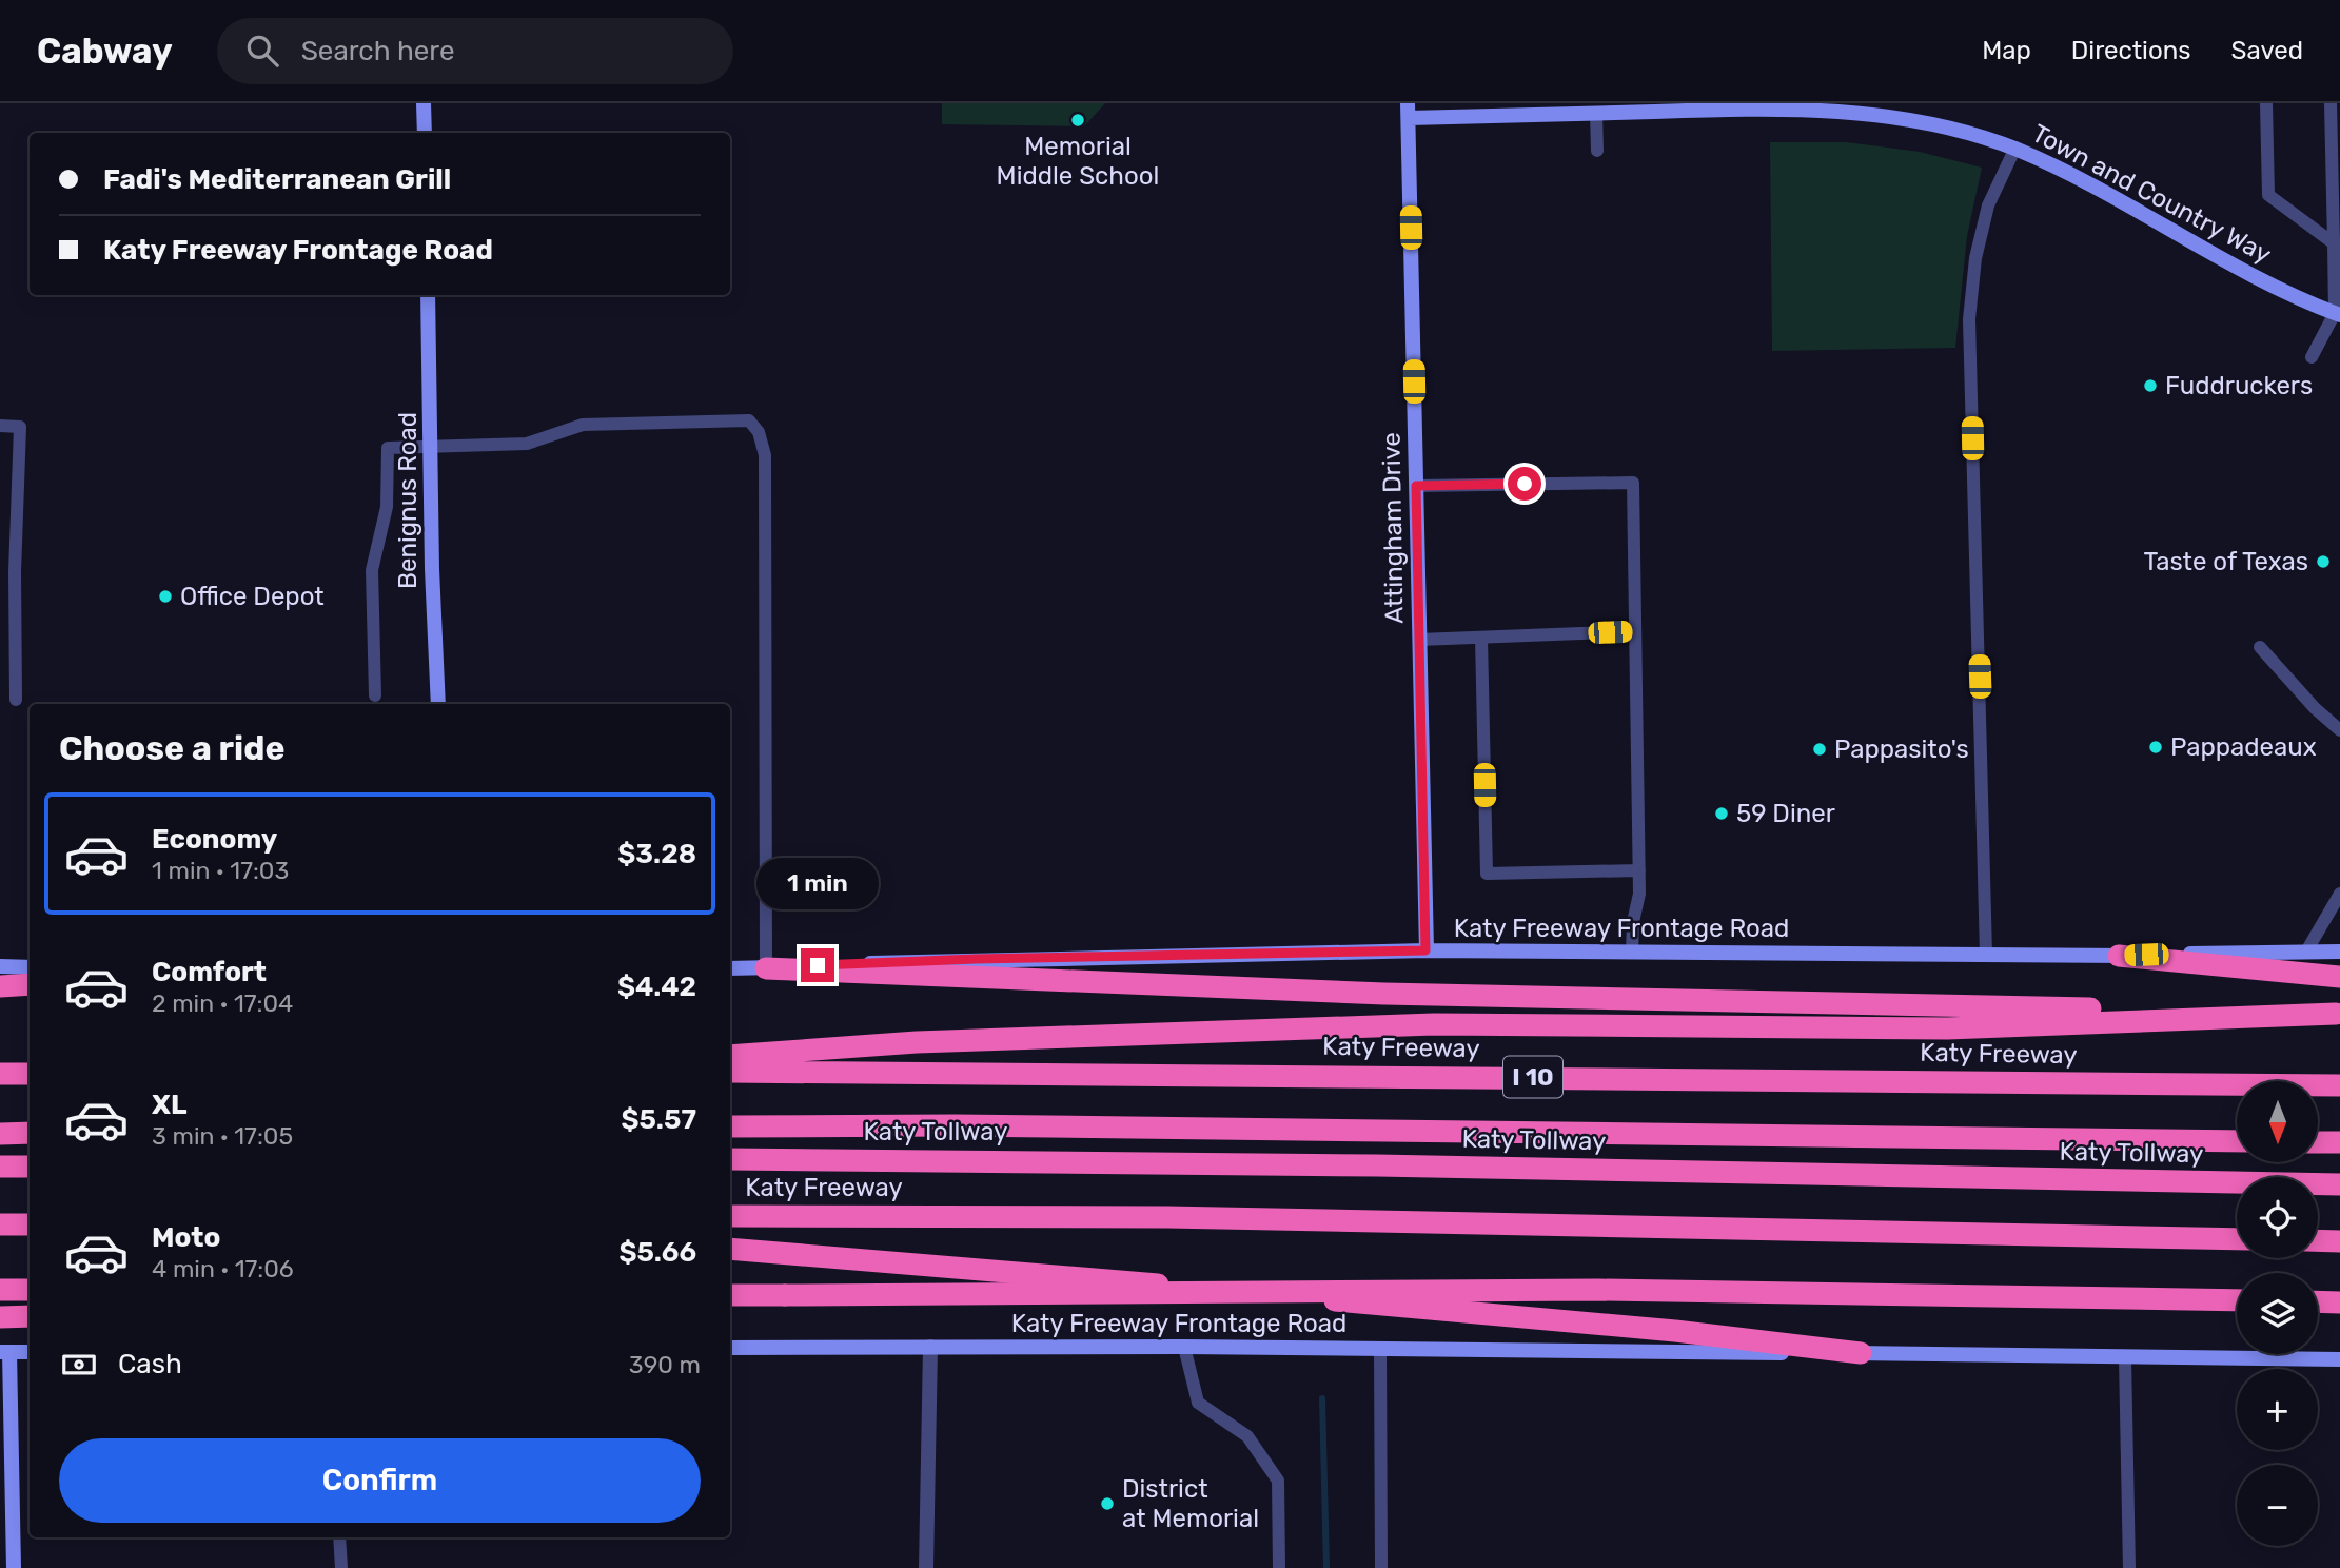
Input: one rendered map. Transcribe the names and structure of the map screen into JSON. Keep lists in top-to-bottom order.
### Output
{
  "streets": {
    "highway": ["Katy Freeway", "I 10", "Katy Tollway"],
    "main road": [
      "Town and Country Way",
      "Benignus Road",
      "Attingham Drive",
      "Katy Freeway Frontage Road"
    ]
  },
  "crossings": [
    ["Town and Country Way", "Attingham Drive"],
    ["Attingham Drive", "Katy Freeway Frontage Road"]
  ],
  "places": [
    "Memorial Middle School",
    "Fuddruckers",
    "Taste of Texas",
    "Office Depot",
    "Pappadeaux",
    "Pappasito's",
    "59 Diner",
    "District at Memorial"
  ],
  "north": "bottom",
  "page": {
    "header": "Cabway",
    "search": "Search here",
    "nav": ["Map", "Directions", "Saved"],
    "banner": ["Fadi's Mediterranean Grill", "Katy Freeway Frontage Road"],
    "heading": "Choose a ride",
    "list": [
      {
        "name": "Economy",
        "note": "1 min · 17:03",
        "value": "$3.28"
      },
      {
        "name": "Comfort",
        "note": "2 min · 17:04",
        "value": "$4.42"
      },
      {
        "name": "XL",
        "note": "3 min · 17:05",
        "value": "$5.57"
      },
      {
        "name": "Moto",
        "note": "4 min · 17:06",
        "value": "$5.66"
      }
    ],
    "bubble": "1 min",
    "map_buttons": ["+", "−"],
    "pay": ["Cash", "390 m"],
    "buttons": "Confirm"
  }
}
